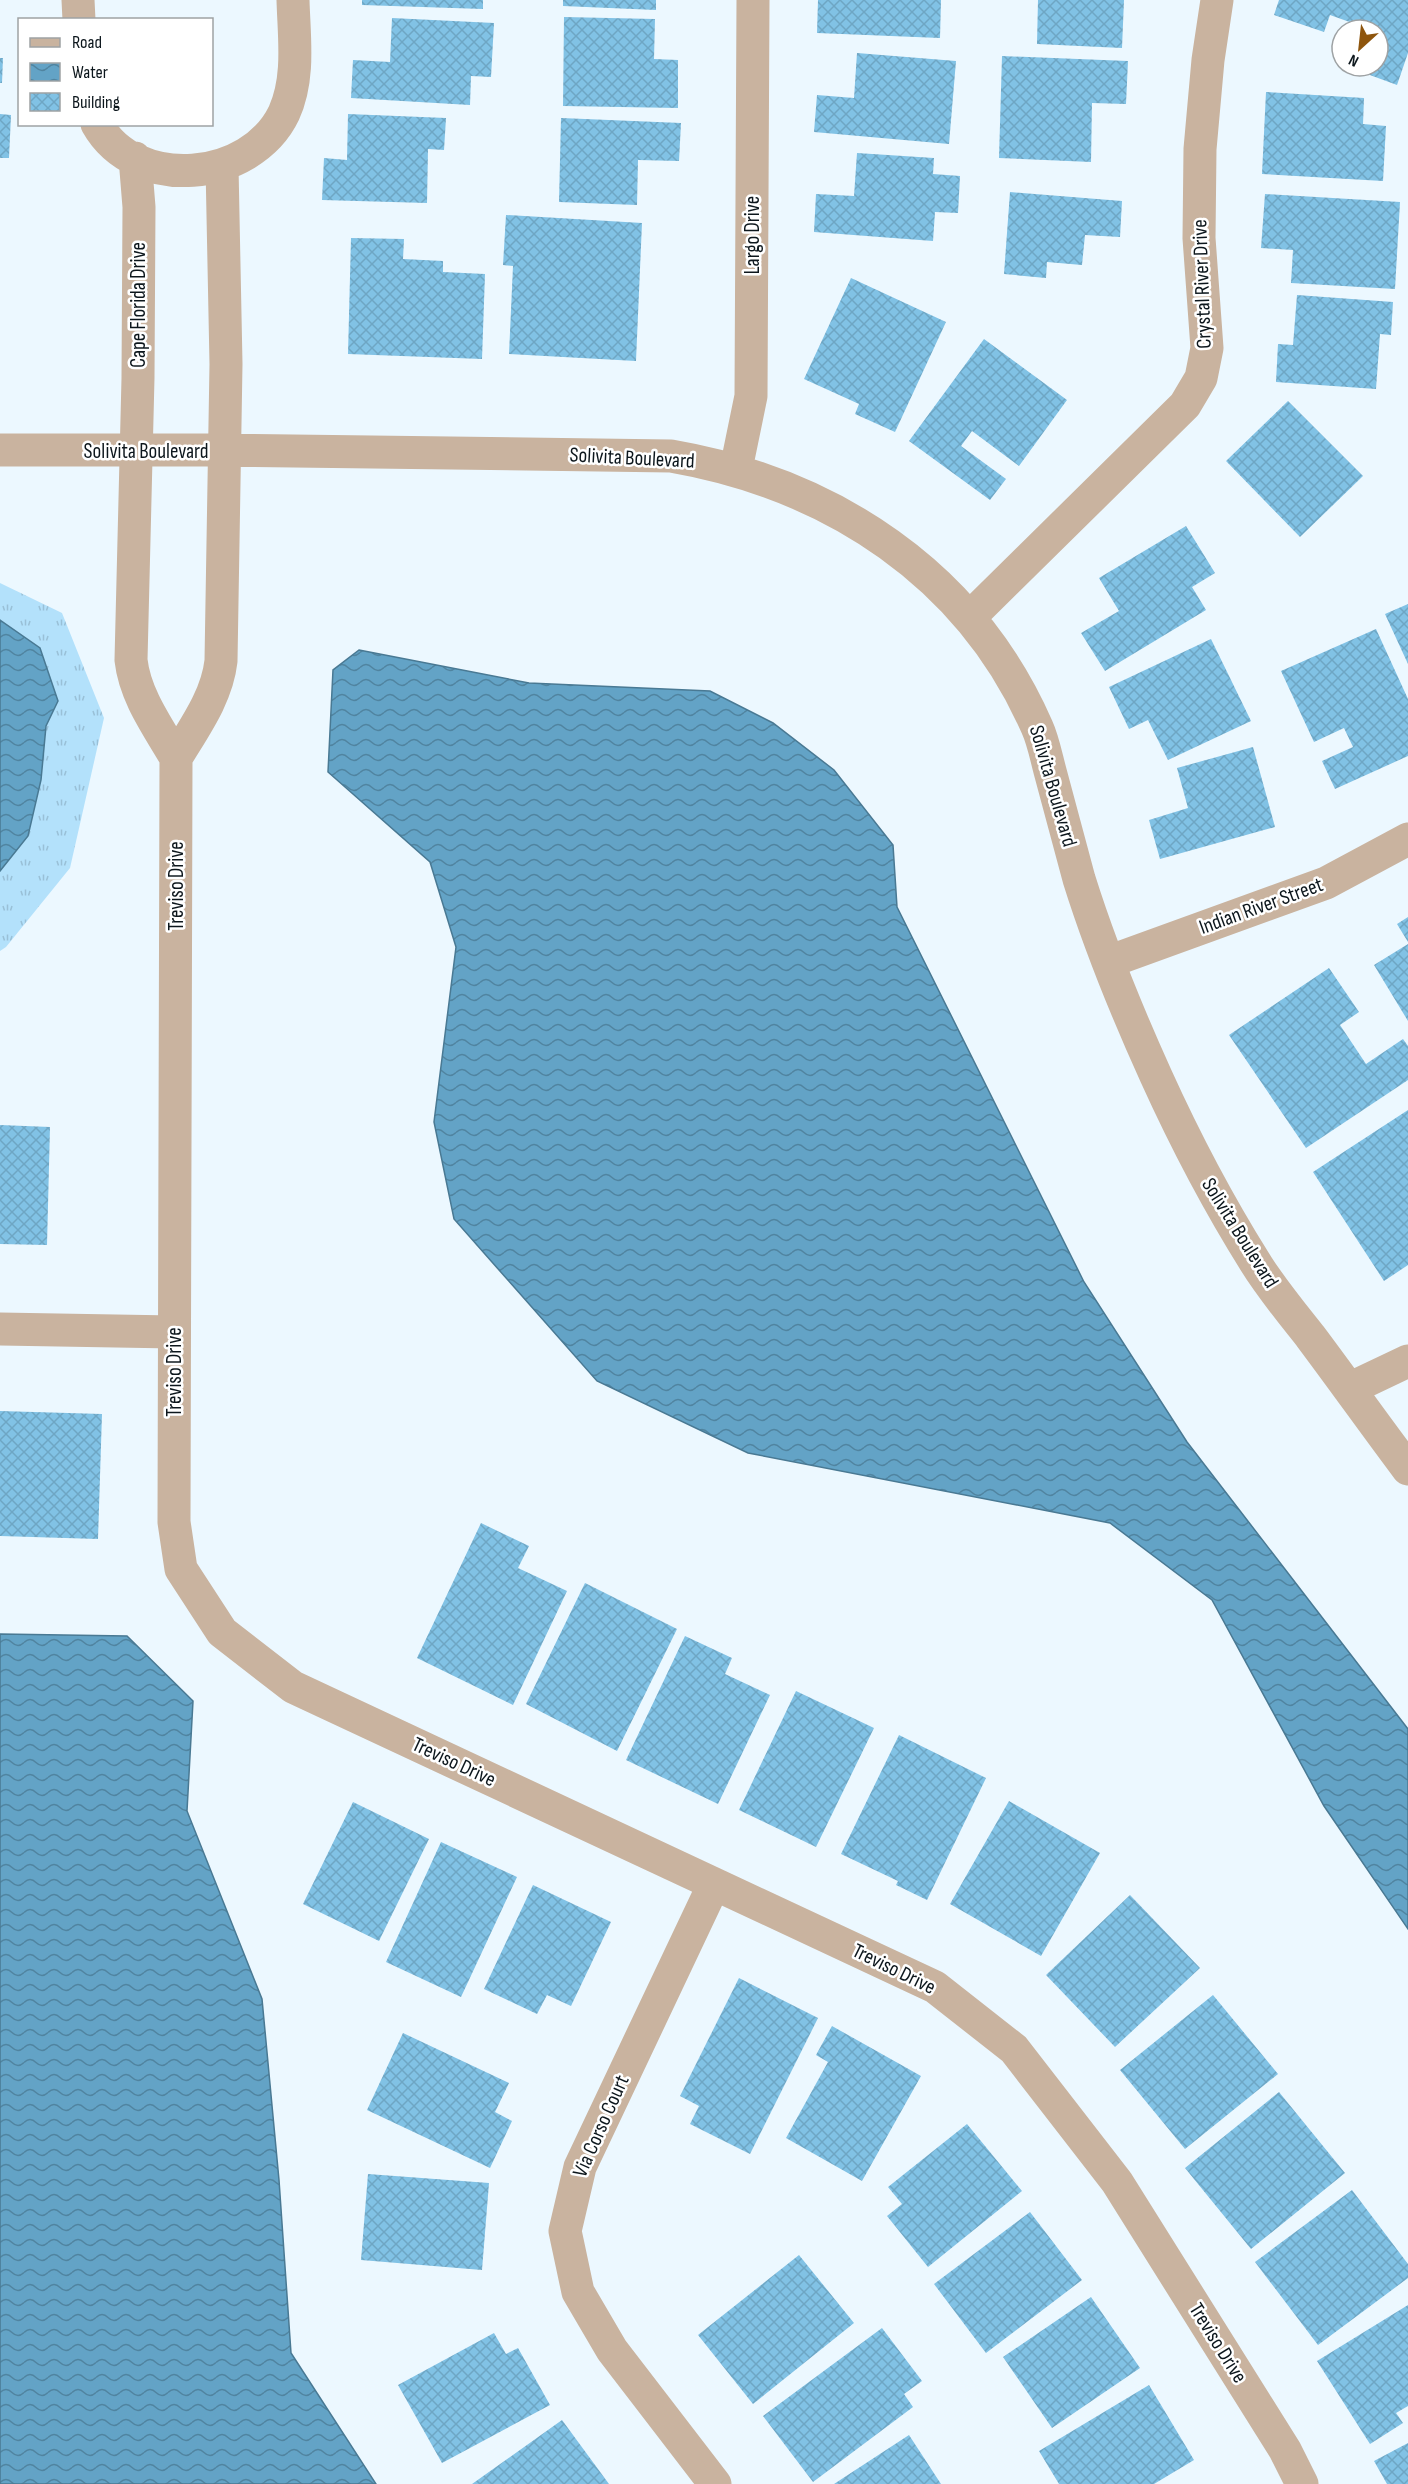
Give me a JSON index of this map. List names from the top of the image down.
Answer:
{
  "streets": {
    "street": [
      "Largo Drive",
      "Crystal River Drive",
      "Cape Florida Drive",
      "Solivita Boulevard",
      "Treviso Drive",
      "Indian River Street",
      "Via Corso Court"
    ]
  },
  "crossings": [
    ["Largo Drive", "Solivita Boulevard"],
    ["Crystal River Drive", "Solivita Boulevard"],
    ["Cape Florida Drive", "Solivita Boulevard"],
    ["Solivita Boulevard", "Indian River Street"],
    ["Treviso Drive", "Via Corso Court"]
  ],
  "legend": ["Road", "Water", "Building"],
  "north": "bottom left"
}
